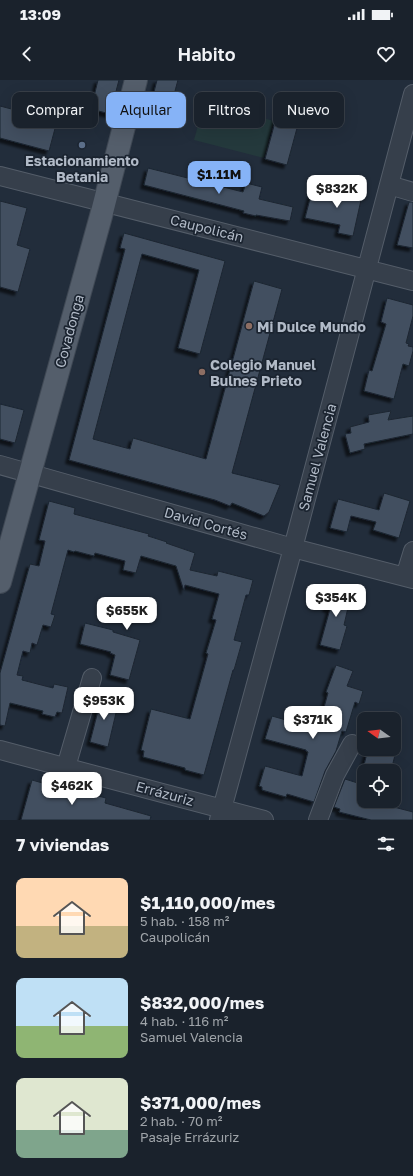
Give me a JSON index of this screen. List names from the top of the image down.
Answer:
{
  "streets": {
    "main road": ["Covadonga"],
    "street": [
      "Caupolicán",
      "Samuel Valencia",
      "David Cortés",
      "Errázuriz"
    ]
  },
  "crossings": [
    ["Caupolicán", "Covadonga"],
    ["Caupolicán", "Samuel Valencia"],
    ["Covadonga", "David Cortés"],
    ["Samuel Valencia", "David Cortés"],
    ["Samuel Valencia", "Errázuriz"]
  ],
  "places": ["Estacionamiento Betania", "Mi Dulce Mundo", "Colegio Manuel Bulnes Prieto"],
  "north": "left",
  "page": {
    "status": "13:09",
    "header": "Habito",
    "chip": [
      "Comprar",
      "Alquilar",
      "Filtros",
      "Nuevo"
    ],
    "price": [
      "$1.11M",
      "$832K",
      "$354K",
      "$655K",
      "$953K",
      "$371K",
      "$462K"
    ],
    "heading": "7 viviendas",
    "list": [
      {
        "name": "$1,110,000/mes",
        "note": "5 hab. · 158 m² · Caupolicán"
      },
      {
        "name": "$832,000/mes",
        "note": "4 hab. · 116 m² · Samuel Valencia"
      },
      {
        "name": "$371,000/mes",
        "note": "2 hab. · 70 m² · Pasaje Errázuriz"
      }
    ]
  }
}
